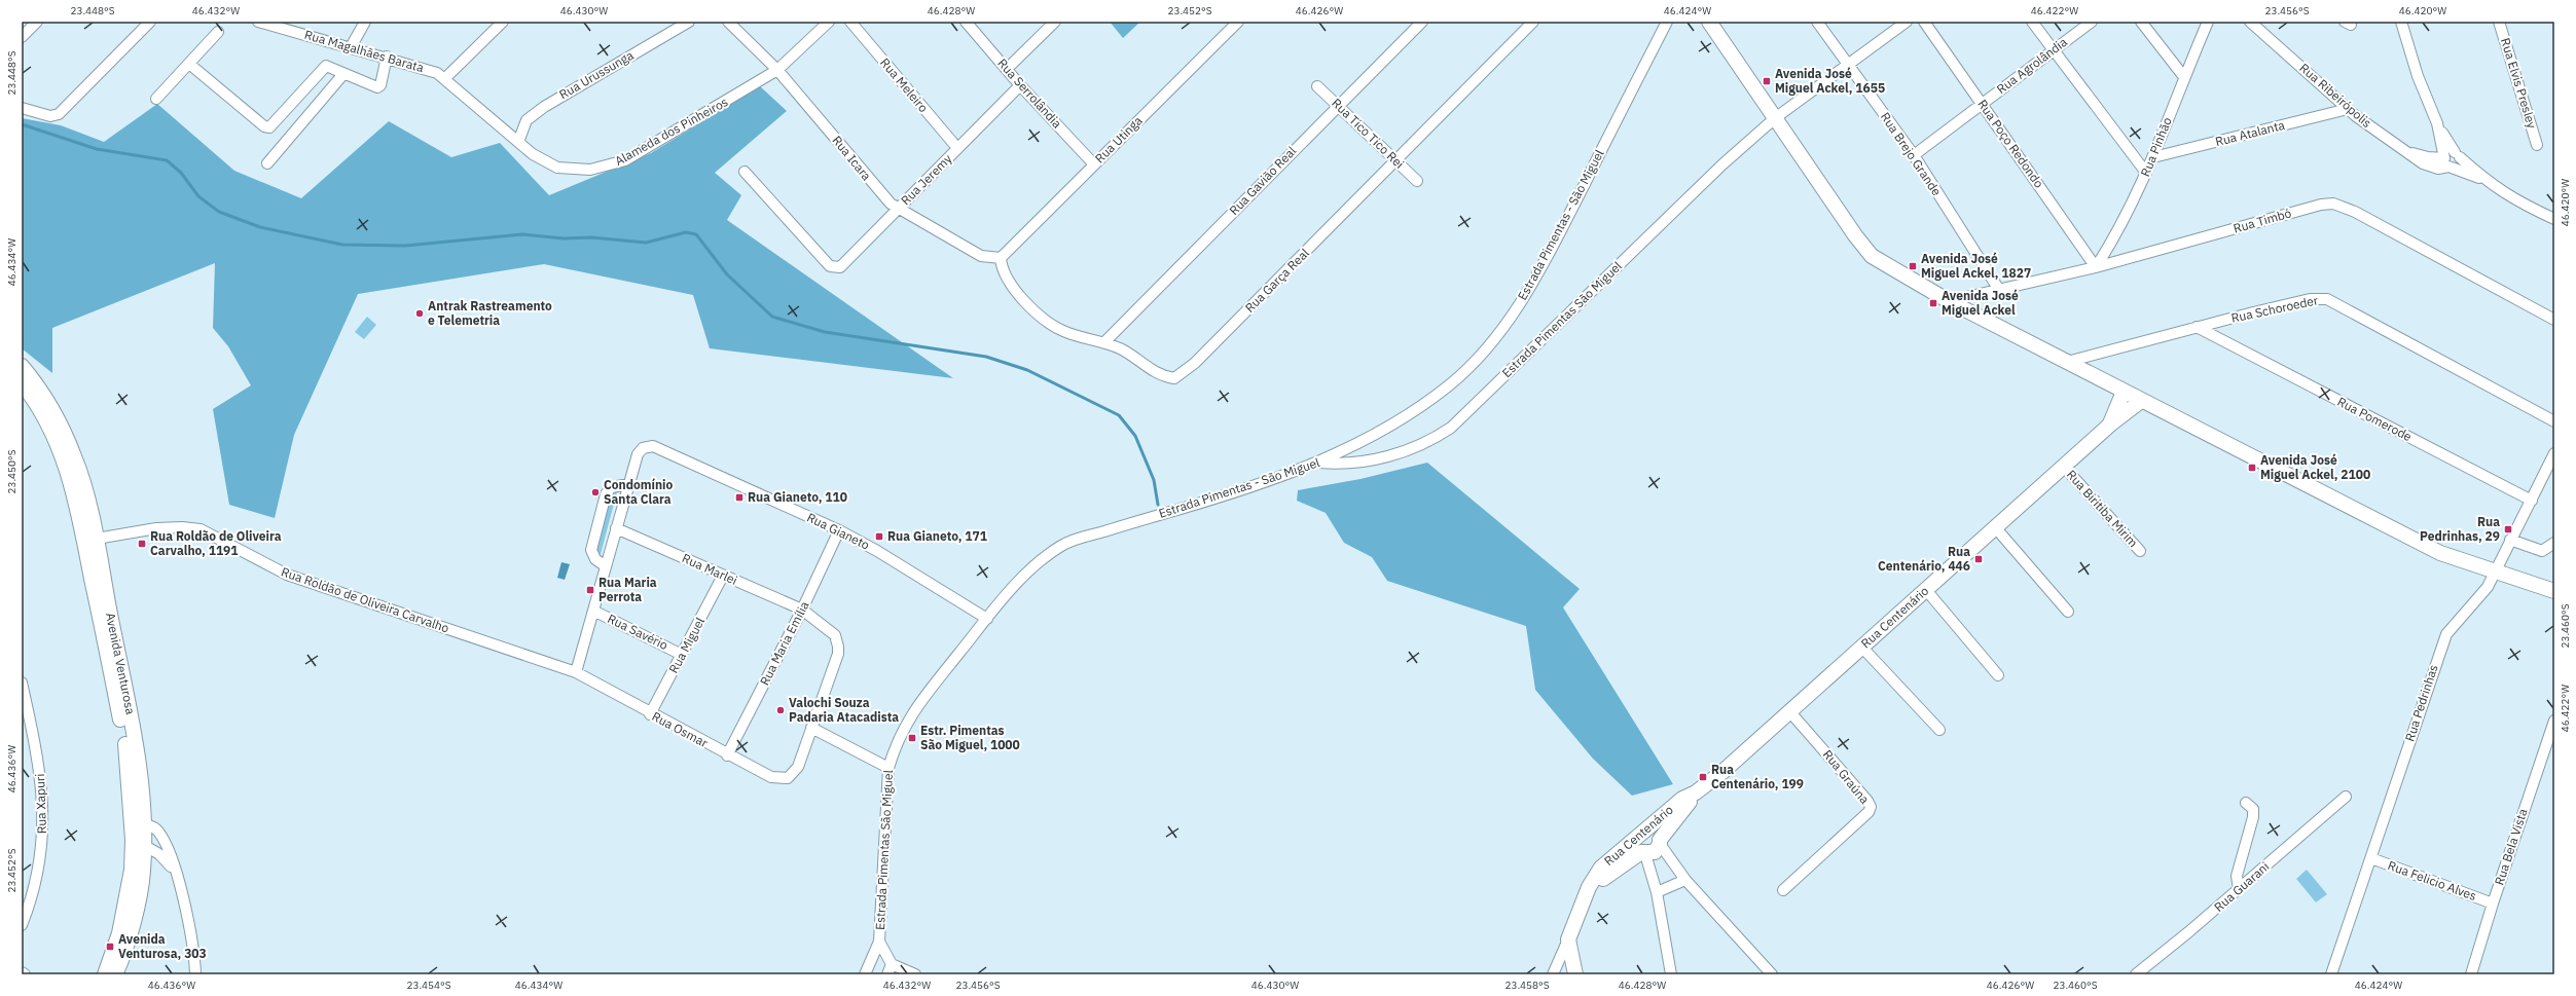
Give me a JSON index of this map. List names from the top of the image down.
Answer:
{
  "streets": {
    "street": [
      "Rua Magalhães Barata",
      "Rua Agrolândia",
      "Rua Urussunga",
      "Rua Elvis Presley",
      "Rua Meleiro",
      "Rua Serrolândia",
      "Rua Ribeirópolis",
      "Alameda dos Pinheiros",
      "Rua Tico Tico Rei",
      "Rua Atalanta",
      "Rua Utinga",
      "Rua Poço Redondo",
      "Rua Pinhão",
      "Rua Brejo Grande",
      "Rua Icara",
      "Rua Jeremy",
      "Rua Gavião Real",
      "Rua Timbó",
      "Estrada Pimentas - São Miguel",
      "Rua Garça Real",
      "Rua Schoroeder",
      "Estrada Pimentas São Miguel",
      "Rua Pomerode",
      "Rua Biritiba Mirim",
      "Rua Gianeto",
      "Rua Marlei",
      "Rua Roldão de Oliveira Carvalho",
      "Rua Centenário",
      "Rua Savério",
      "Rua Maria Emília",
      "Rua Miguel",
      "Avenida Venturosa",
      "Rua Pedrinhas",
      "Rua Osmar",
      "Rua Graúna",
      "Rua Xapuri",
      "Rua Bela Vista",
      "Rua Felicio Alves",
      "Rua Guarani"
    ]
  },
  "crossings": [
    ["Rua Magalhães Barata", "Alameda dos Pinheiros"],
    ["Rua Agrolândia", "Rua Poço Redondo"],
    ["Rua Agrolândia", "Rua Brejo Grande"],
    ["Rua Urussunga", "Alameda dos Pinheiros"],
    ["Rua Meleiro", "Rua Jeremy"],
    ["Rua Serrolândia", "Rua Utinga"],
    ["Rua Serrolândia", "Rua Jeremy"],
    ["Rua Ribeirópolis", "Rua Atalanta"],
    ["Alameda dos Pinheiros", "Rua Icara"],
    ["Rua Tico Tico Rei", "Rua Gavião Real"],
    ["Rua Tico Tico Rei", "Rua Garça Real"],
    ["Rua Atalanta", "Rua Pinhão"],
    ["Rua Utinga", "Rua Icara"],
    ["Rua Utinga", "Rua Garça Real"],
    ["Rua Poço Redondo", "Rua Pinhão"],
    ["Rua Poço Redondo", "Rua Timbó"],
    ["Rua Pinhão", "Rua Timbó"],
    ["Rua Brejo Grande", "Rua Timbó"],
    ["Rua Brejo Grande", "Estrada Pimentas São Miguel"],
    ["Rua Icara", "Rua Jeremy"],
    ["Rua Icara", "Rua Garça Real"],
    ["Rua Gavião Real", "Rua Garça Real"],
    ["Estrada Pimentas - São Miguel", "Estrada Pimentas São Miguel"],
    ["Estrada Pimentas - São Miguel", "Rua Gianeto"],
    ["Rua Schoroeder", "Rua Pomerode"],
    ["Estrada Pimentas São Miguel", "Rua Gianeto"],
    ["Rua Pomerode", "Rua Pedrinhas"],
    ["Rua Biritiba Mirim", "Rua Centenário"],
    ["Rua Gianeto", "Rua Maria Emília"],
    ["Rua Marlei", "Rua Maria Emília"],
    ["Rua Marlei", "Rua Miguel"],
    ["Rua Marlei", "Rua Osmar"],
    ["Rua Roldão de Oliveira Carvalho", "Avenida Venturosa"],
    ["Rua Roldão de Oliveira Carvalho", "Rua Osmar"],
    ["Rua Centenário", "Rua Graúna"],
    ["Rua Savério", "Rua Miguel"],
    ["Rua Maria Emília", "Rua Osmar"],
    ["Rua Miguel", "Rua Osmar"],
    ["Rua Pedrinhas", "Rua Felicio Alves"],
    ["Rua Bela Vista", "Rua Felicio Alves"]
  ],
  "places": {
    "transit": [
      "Avenida José Miguel Ackel, 1655",
      "Avenida José Miguel Ackel, 1827",
      "Avenida José Miguel Ackel",
      "Avenida José Miguel Ackel, 2100",
      "Rua Gianeto, 110",
      "Rua Pedrinhas, 29",
      "Rua Gianeto, 171",
      "Rua Roldão de Oliveira Carvalho, 1191",
      "Rua Centenário, 446",
      "Rua Maria Perrota",
      "Estr. Pimentas São Miguel, 1000",
      "Rua Centenário, 199",
      "Avenida Venturosa, 303"
    ],
    "other": ["Antrak Rastreamento e Telemetria", "Condomínio Santa Clara", "Valochi Souza Padaria Atacadista"]
  },
  "coordinates": [
    "23.448°S",
    "46.432°W",
    "46.430°W",
    "46.428°W",
    "23.452°S",
    "46.426°W",
    "46.424°W",
    "46.422°W",
    "23.456°S",
    "46.420°W",
    "46.434°W",
    "23.450°S",
    "23.460°S",
    "46.436°W",
    "23.454°S",
    "23.458°S"
  ]
}
